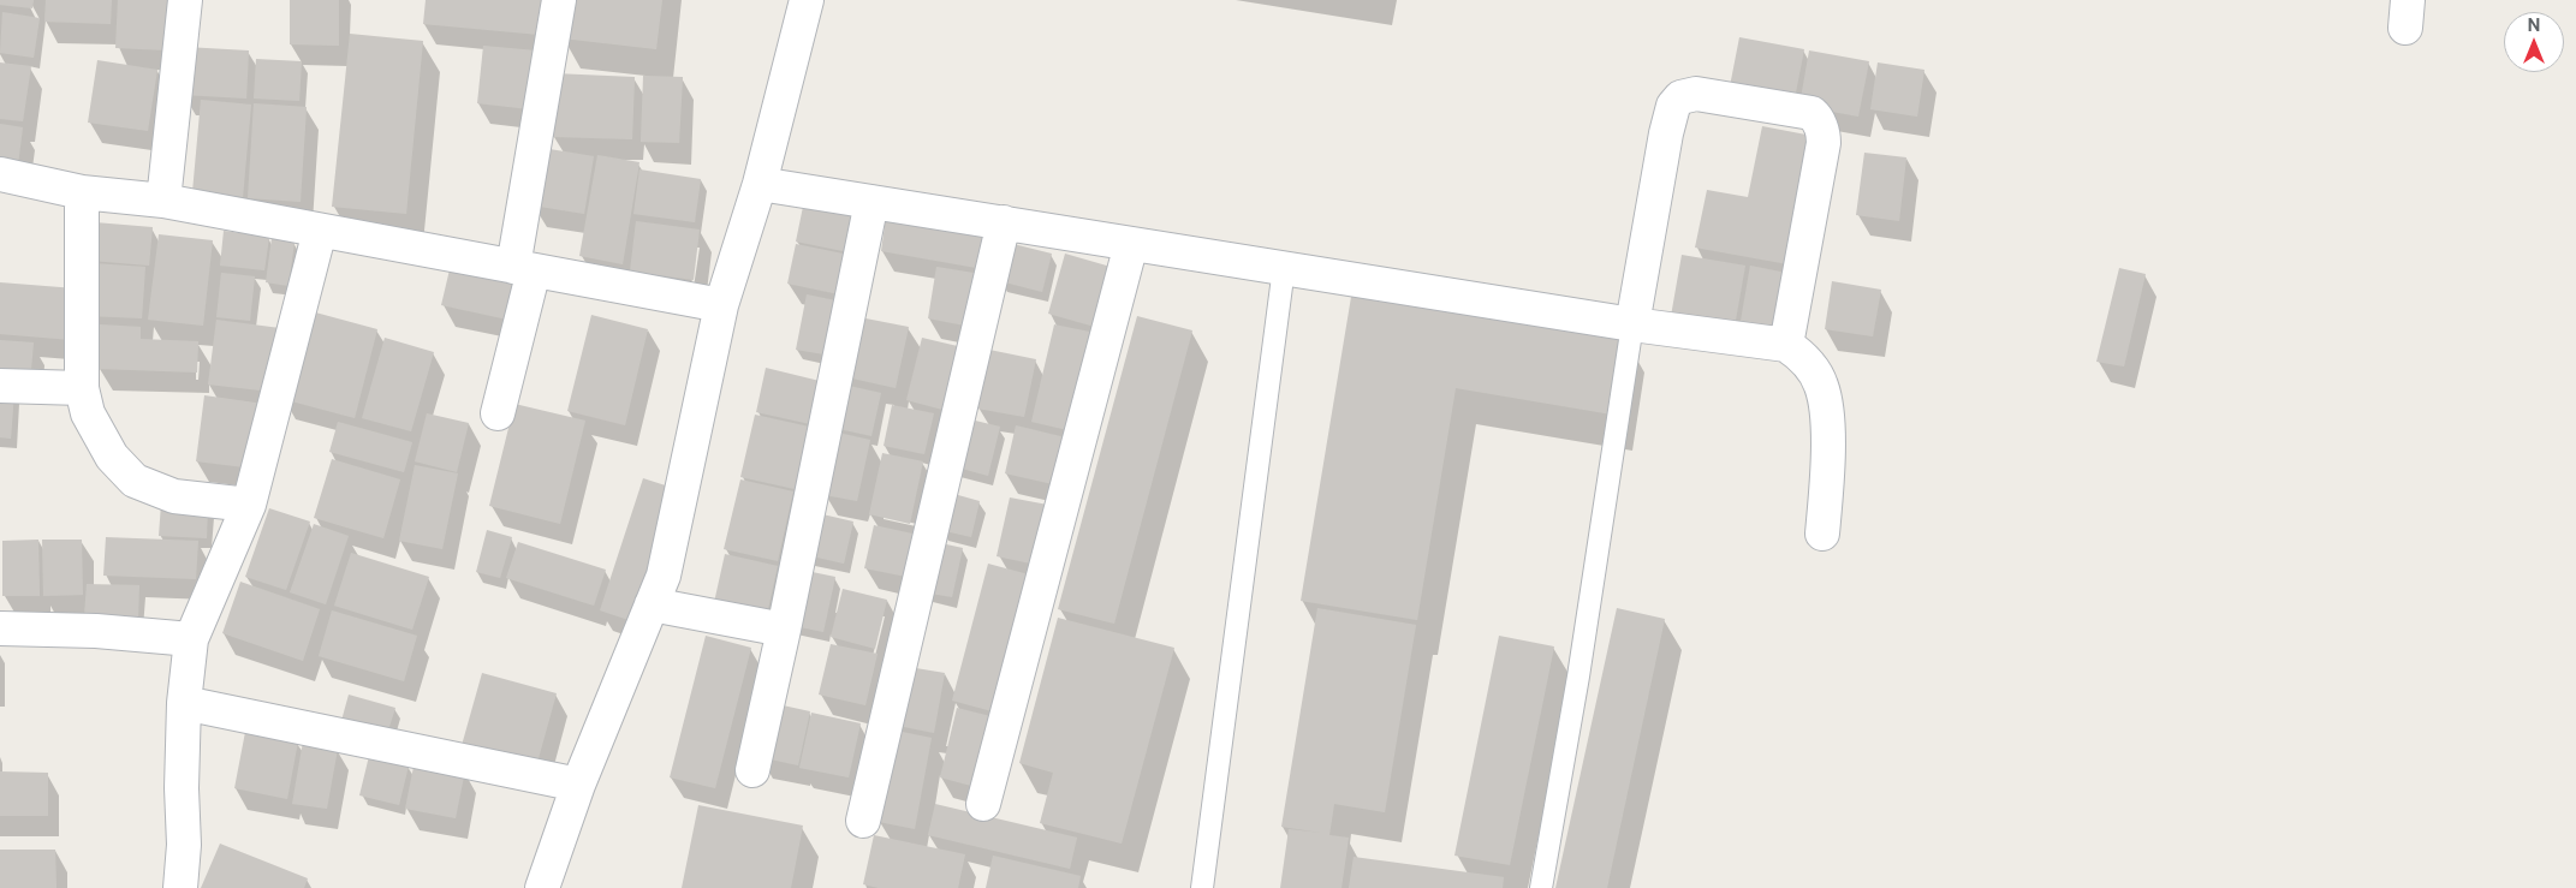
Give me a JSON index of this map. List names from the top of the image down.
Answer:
{
  "north": "top"
}
